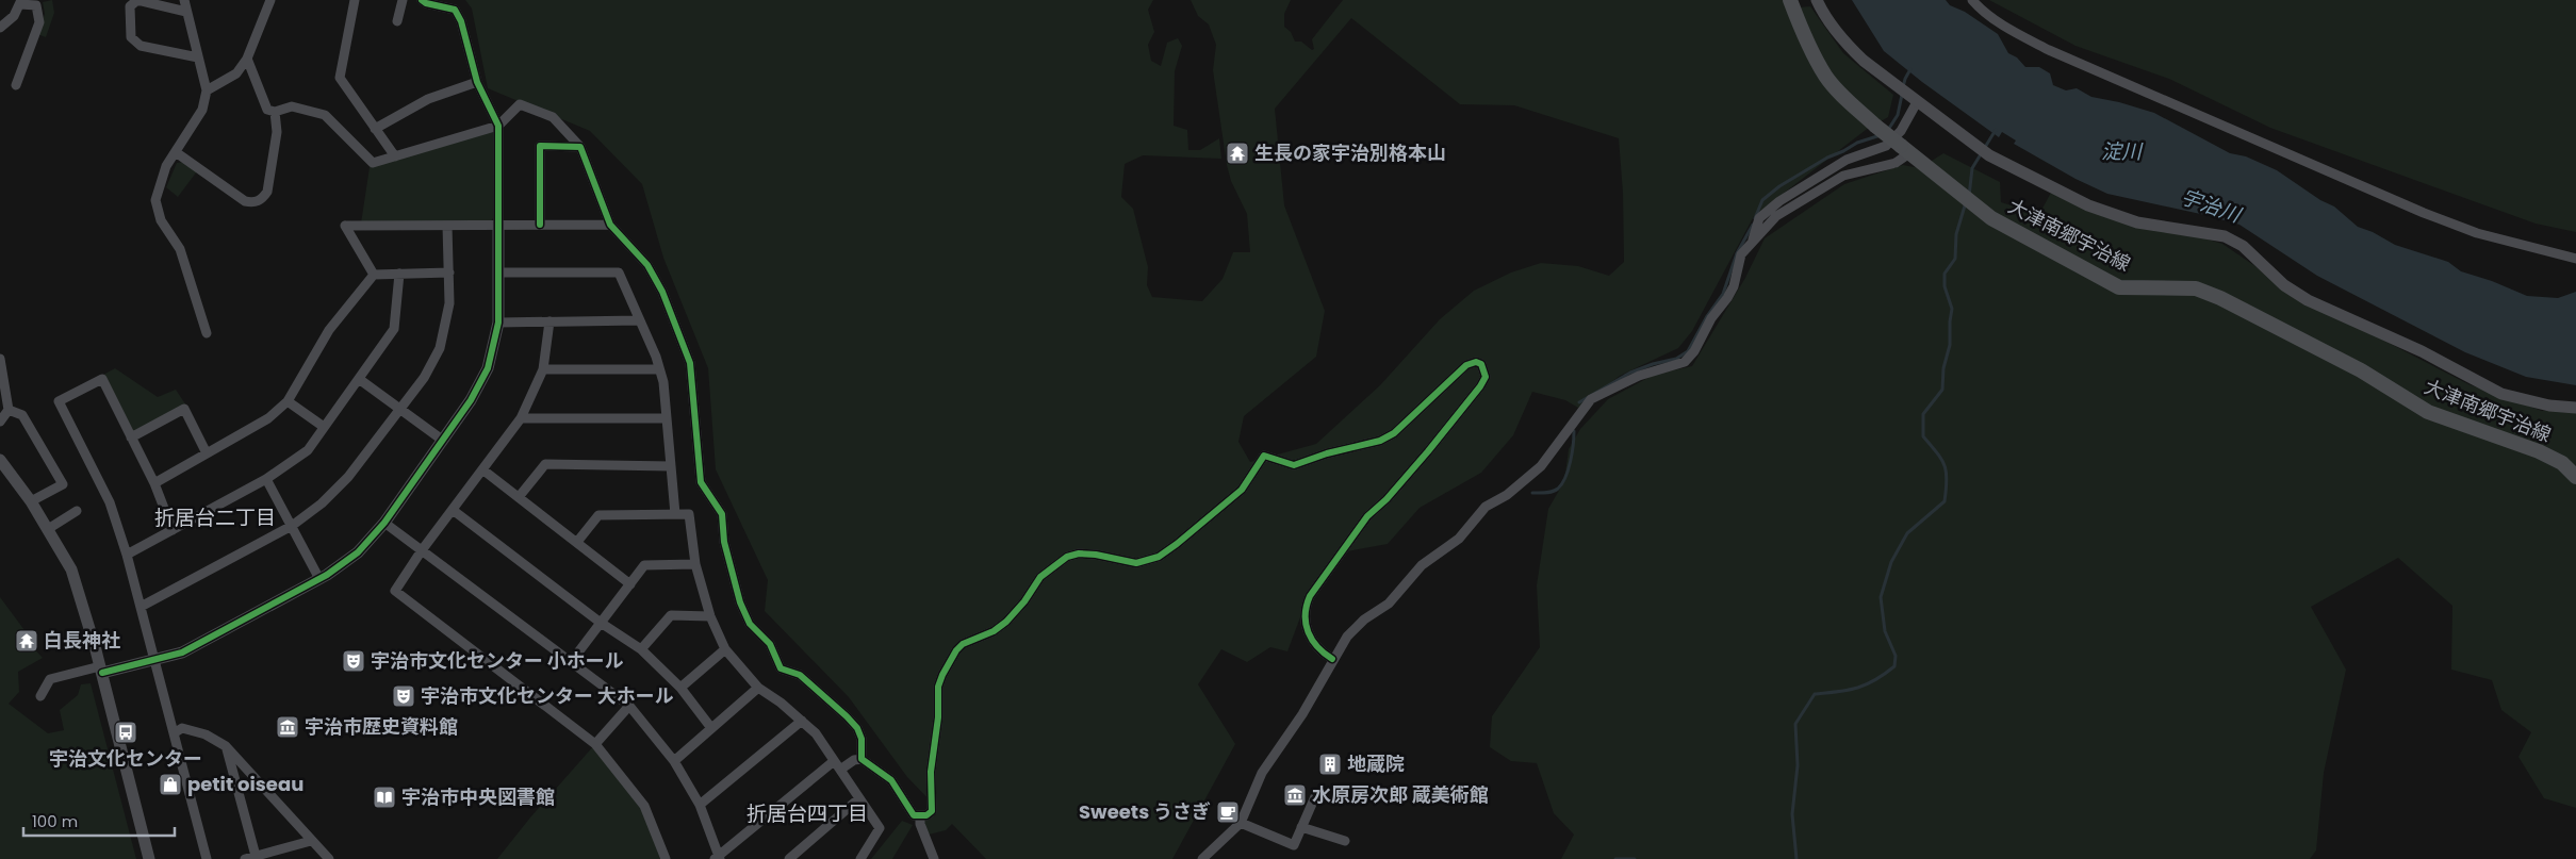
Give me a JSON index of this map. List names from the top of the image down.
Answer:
{
  "streets": {
    "main road": ["大津南郷宇治線"]
  },
  "districts": ["折居台二丁目", "折居台四丁目"],
  "water": ["淀川", "宇治川"],
  "places": {
    "temple": ["生長の家宇治別格本山", "白長神社"],
    "theatre": ["宇治市文化センター 小ホール", "宇治市文化センター 大ホール"],
    "museum": ["宇治市歴史資料館", "水原房次郎 蔵美術館"],
    "bus stop": ["宇治文化センター"],
    "building": ["地蔵院"],
    "shop": ["petit oiseau"],
    "library": ["宇治市中央図書館"],
    "cafe": ["Sweets うさぎ"]
  },
  "scale_bar": "100 m"
}
